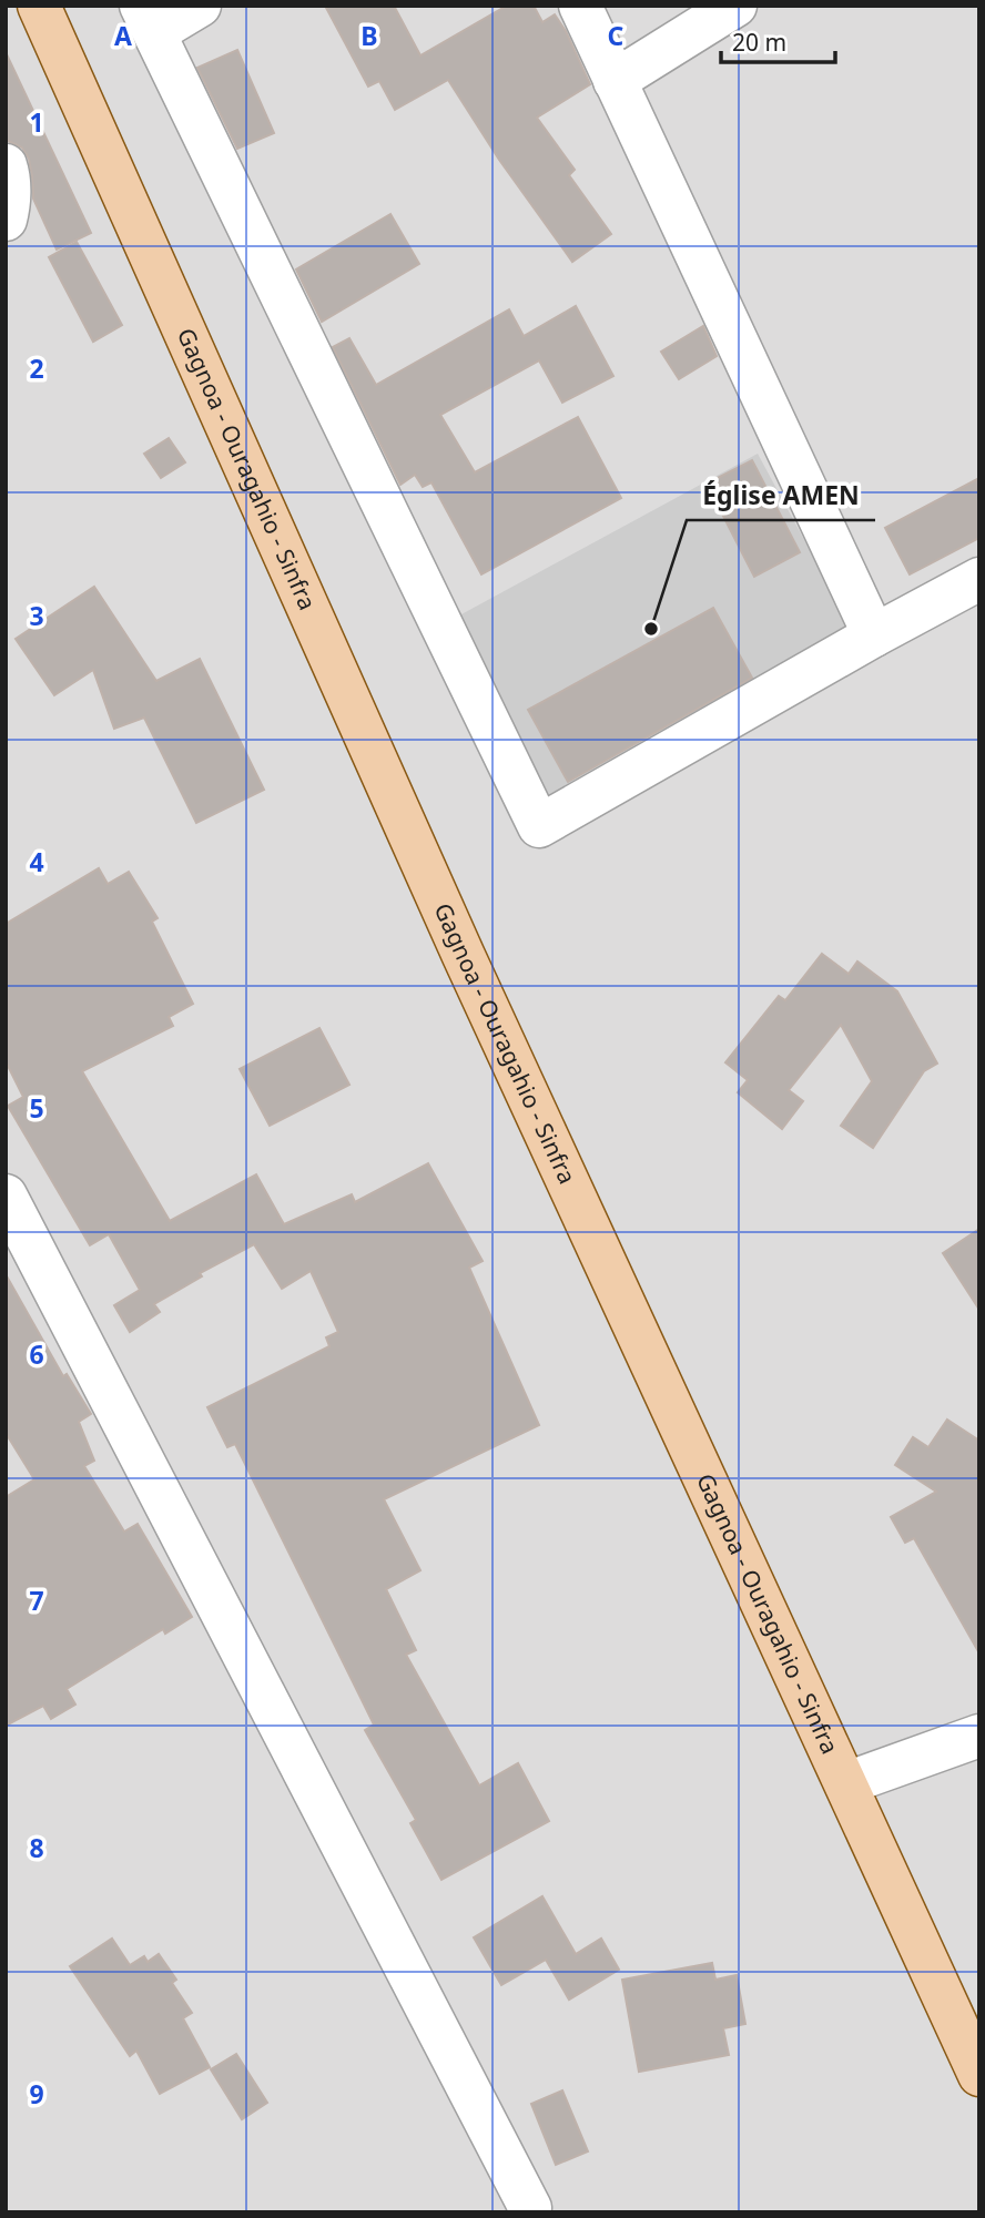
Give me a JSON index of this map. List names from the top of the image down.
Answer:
{
  "streets": {
    "main road": ["Gagnoa - Ouragahio - Sinfra"]
  },
  "places": ["Église AMEN"],
  "scale_bar": "20 m",
  "grid": {
    "columns": ["A", "B", "C"],
    "rows": [
      "1",
      "2",
      "3",
      "4",
      "5",
      "6",
      "7",
      "8",
      "9"
    ]
  }
}
